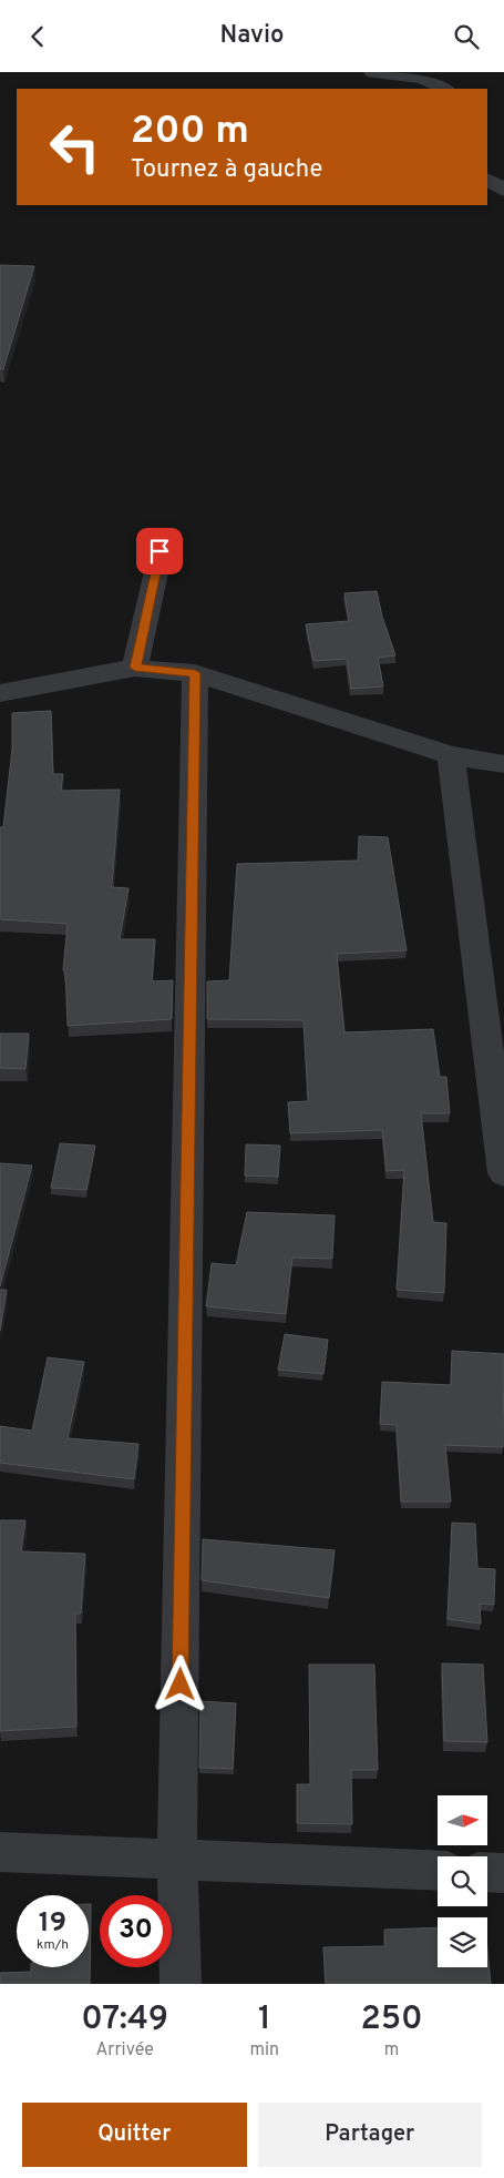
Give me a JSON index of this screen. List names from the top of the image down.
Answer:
{
  "north": "right",
  "page": {
    "header": "Navio",
    "turn": ["200 m", "Tournez à gauche"],
    "speed": "19 km/h",
    "limit": "30",
    "eta": [
      "07:49",
      "Arrivée",
      "1",
      "min",
      "250",
      "m"
    ],
    "buttons": ["Quitter", "Partager"]
  }
}
